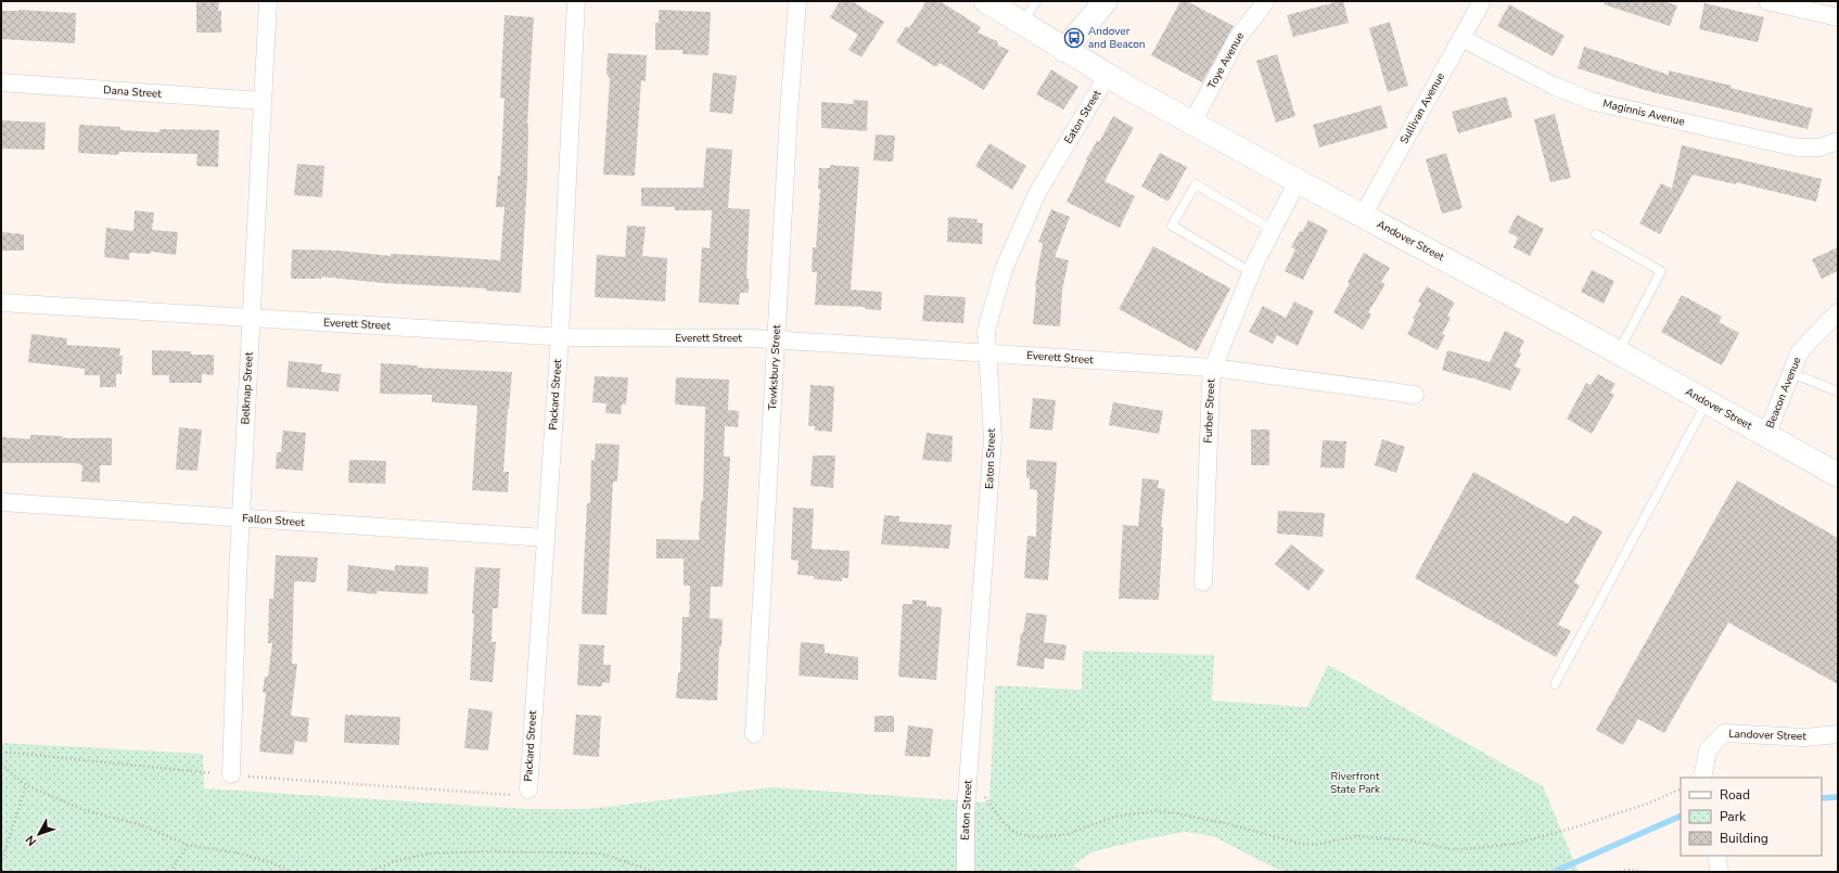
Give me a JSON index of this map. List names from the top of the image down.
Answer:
{
  "streets": {
    "main road": ["Andover Street"],
    "street": [
      "Toye Avenue",
      "Dana Street",
      "Sullivan Avenue",
      "Maginnis Avenue",
      "Eaton Street",
      "Everett Street",
      "Tewksbury Street",
      "Belknap Street",
      "Beacon Avenue",
      "Packard Street",
      "Furber Street",
      "Fallon Street",
      "Landover Street"
    ]
  },
  "crossings": [
    ["Toye Avenue", "Andover Street"],
    ["Dana Street", "Belknap Street"],
    ["Sullivan Avenue", "Maginnis Avenue"],
    ["Sullivan Avenue", "Andover Street"],
    ["Eaton Street", "Andover Street"],
    ["Eaton Street", "Everett Street"],
    ["Andover Street", "Beacon Avenue"],
    ["Andover Street", "Furber Street"],
    ["Everett Street", "Tewksbury Street"],
    ["Everett Street", "Belknap Street"],
    ["Everett Street", "Packard Street"],
    ["Everett Street", "Furber Street"],
    ["Belknap Street", "Fallon Street"],
    ["Packard Street", "Fallon Street"]
  ],
  "parks": ["Riverfront State Park"],
  "places": {
    "bus stop": ["Andover and Beacon"]
  },
  "legend": ["Road", "Park", "Building"],
  "north": "bottom left"
}
